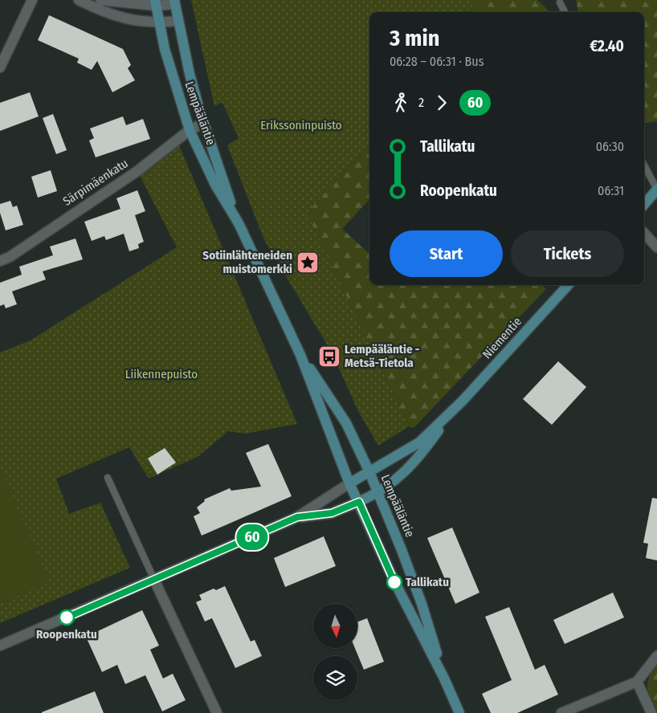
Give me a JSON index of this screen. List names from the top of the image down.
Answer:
{
  "streets": {
    "main road": ["Lempääläntie", "Niementie"],
    "street": ["Särpimäenkatu"]
  },
  "crossings": [
    ["Lempääläntie", "Särpimäenkatu"],
    ["Lempääläntie", "Niementie"]
  ],
  "parks": ["Erikssoninpuisto", "Liikennepuisto"],
  "places": {
    "place": ["Sotiinlähteneiden muistomerkki"],
    "bus stop": ["Lempääläntie - Metsä-Tietola"],
    "other": ["Tallikatu", "Roopenkatu"]
  },
  "lines": ["bus line 60"],
  "north": "bottom",
  "page": {
    "on_map": "60",
    "heading": ["3 min", "06:28 – 06:31 · Bus", "€2.40"],
    "legs": ["2", "60"],
    "list": [
      {
        "name": "Tallikatu",
        "value": "06:30"
      },
      {
        "name": "Roopenkatu",
        "value": "06:31"
      }
    ],
    "buttons": ["Start", "Tickets"]
  }
}
